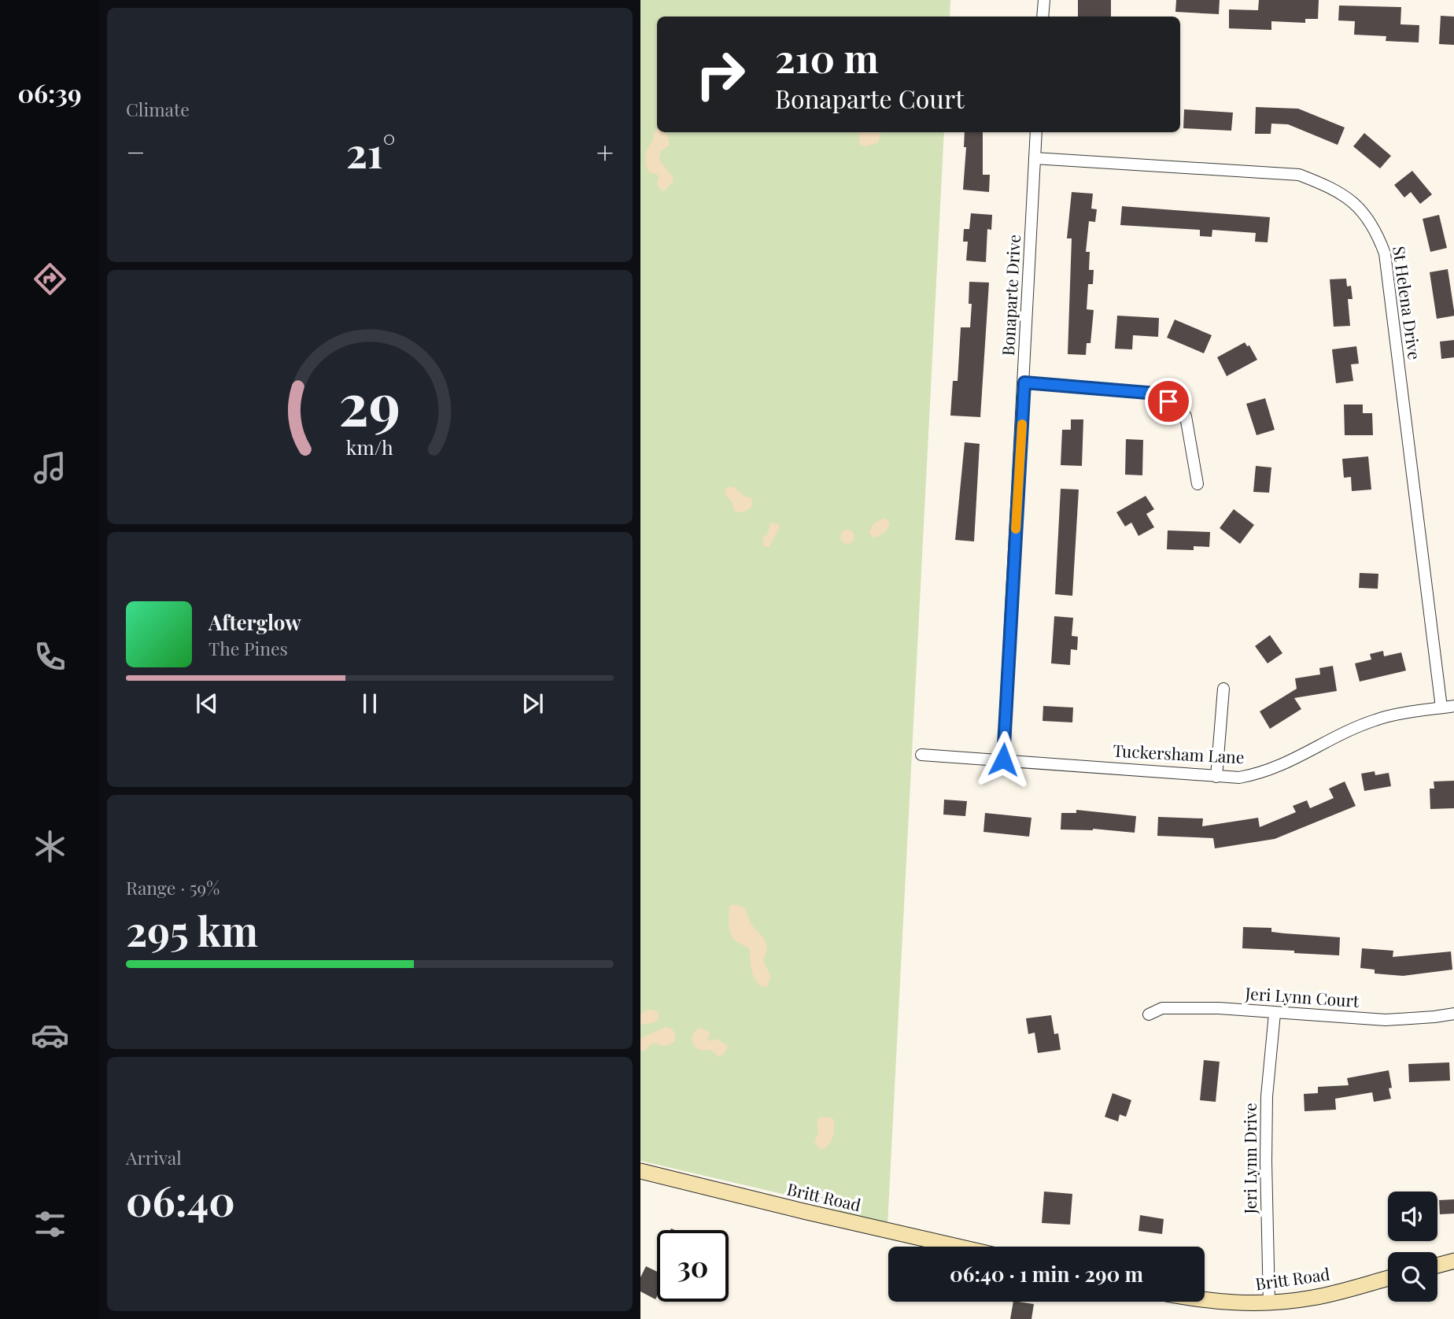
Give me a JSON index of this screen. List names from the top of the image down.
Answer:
{
  "streets": {
    "street": [
      "Bonaparte Drive",
      "St Helena Drive",
      "Tuckersham Lane",
      "Jeri Lynn Court",
      "Jeri Lynn Drive",
      "Britt Road"
    ]
  },
  "crossings": [
    ["Bonaparte Drive", "St Helena Drive"],
    ["Bonaparte Drive", "Tuckersham Lane"],
    ["St Helena Drive", "Tuckersham Lane"],
    ["Jeri Lynn Court", "Jeri Lynn Drive"],
    ["Jeri Lynn Drive", "Britt Road"]
  ],
  "page": {
    "tabs": "06:39",
    "tile": [
      "Climate",
      ["Range · 59%", "295 km"],
      ["Arrival", "06:40"]
    ],
    "turn": ["210 m", "Bonaparte Court"],
    "heat": ["−", "21°", "+"],
    "song": ["Afterglow", "The Pines"],
    "limit": "30",
    "trip": "06:40 · 1 min · 290 m",
    "gauge": ["29", "km/h"]
  }
}
